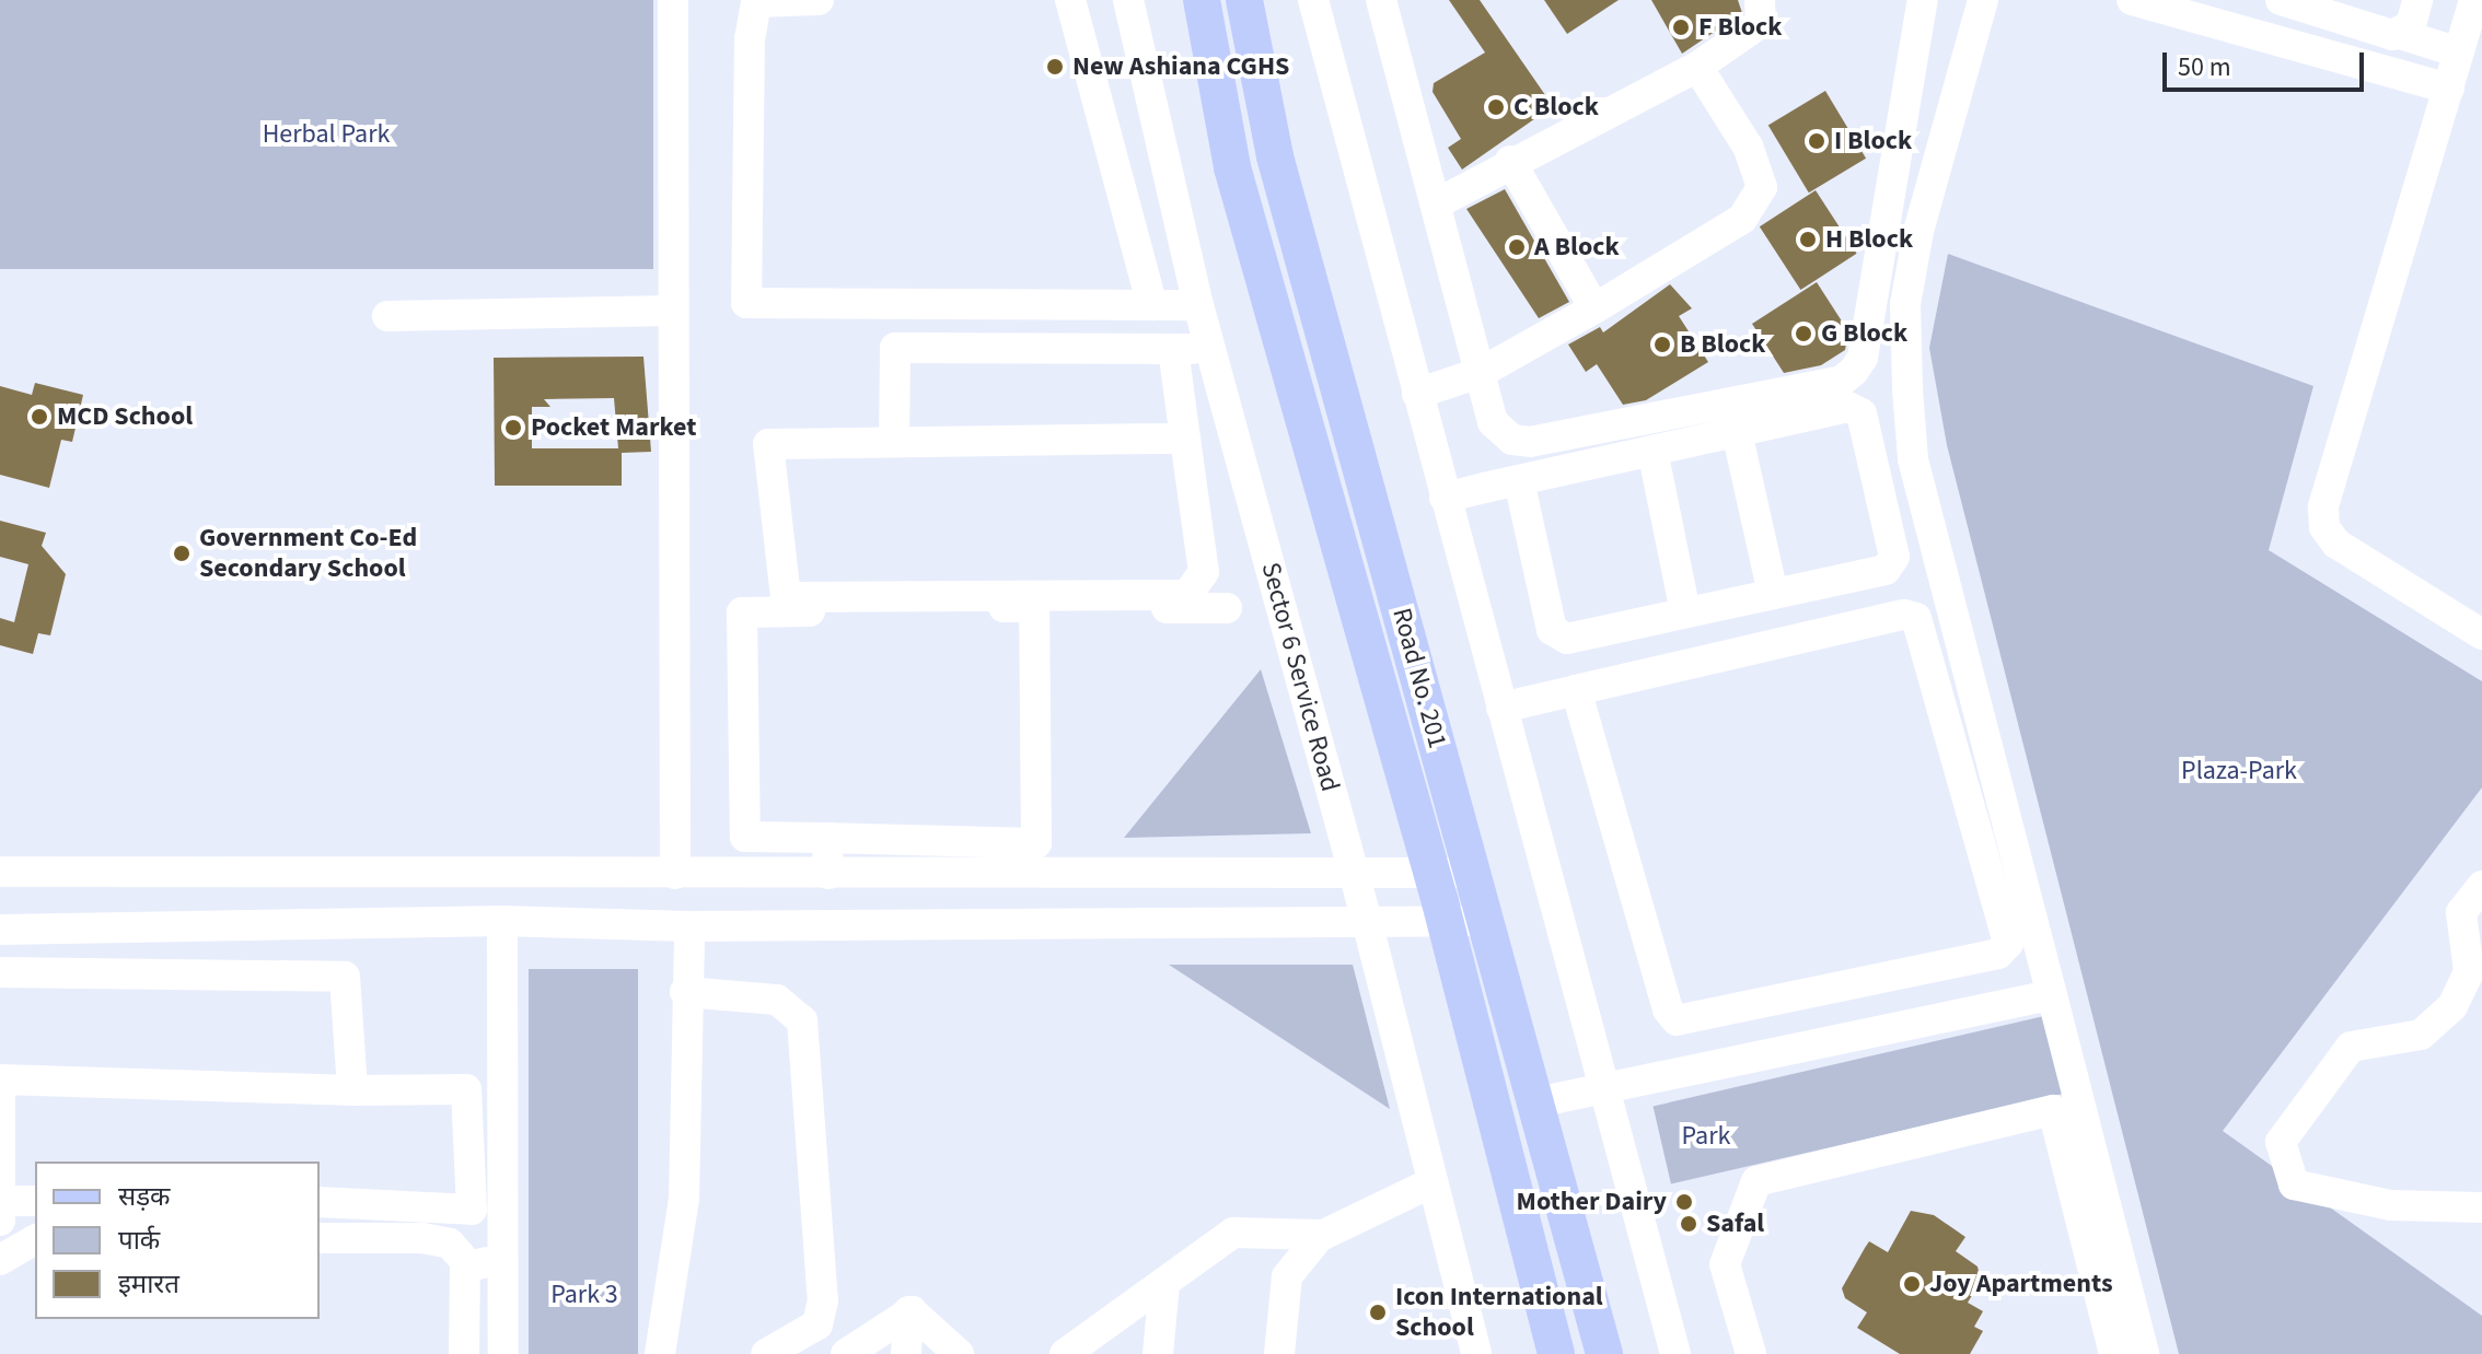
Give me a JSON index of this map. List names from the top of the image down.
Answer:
{
  "streets": {
    "main road": ["Road No. 201"],
    "street": ["Sector 6 Service Road"]
  },
  "parks": [
    "Herbal Park",
    "Plaza-Park",
    "Park",
    "Park 3"
  ],
  "places": [
    "F Block",
    "New Ashiana CGHS",
    "C Block",
    "I Block",
    "H Block",
    "A Block",
    "G Block",
    "B Block",
    "MCD School",
    "Pocket Market",
    "Government Co-Ed Secondary School",
    "Mother Dairy",
    "Safal",
    "Joy Apartments",
    "Icon International School"
  ],
  "legend": ["सड़क", "पार्क", "इमारत"],
  "scale_bar": "50 m"
}
